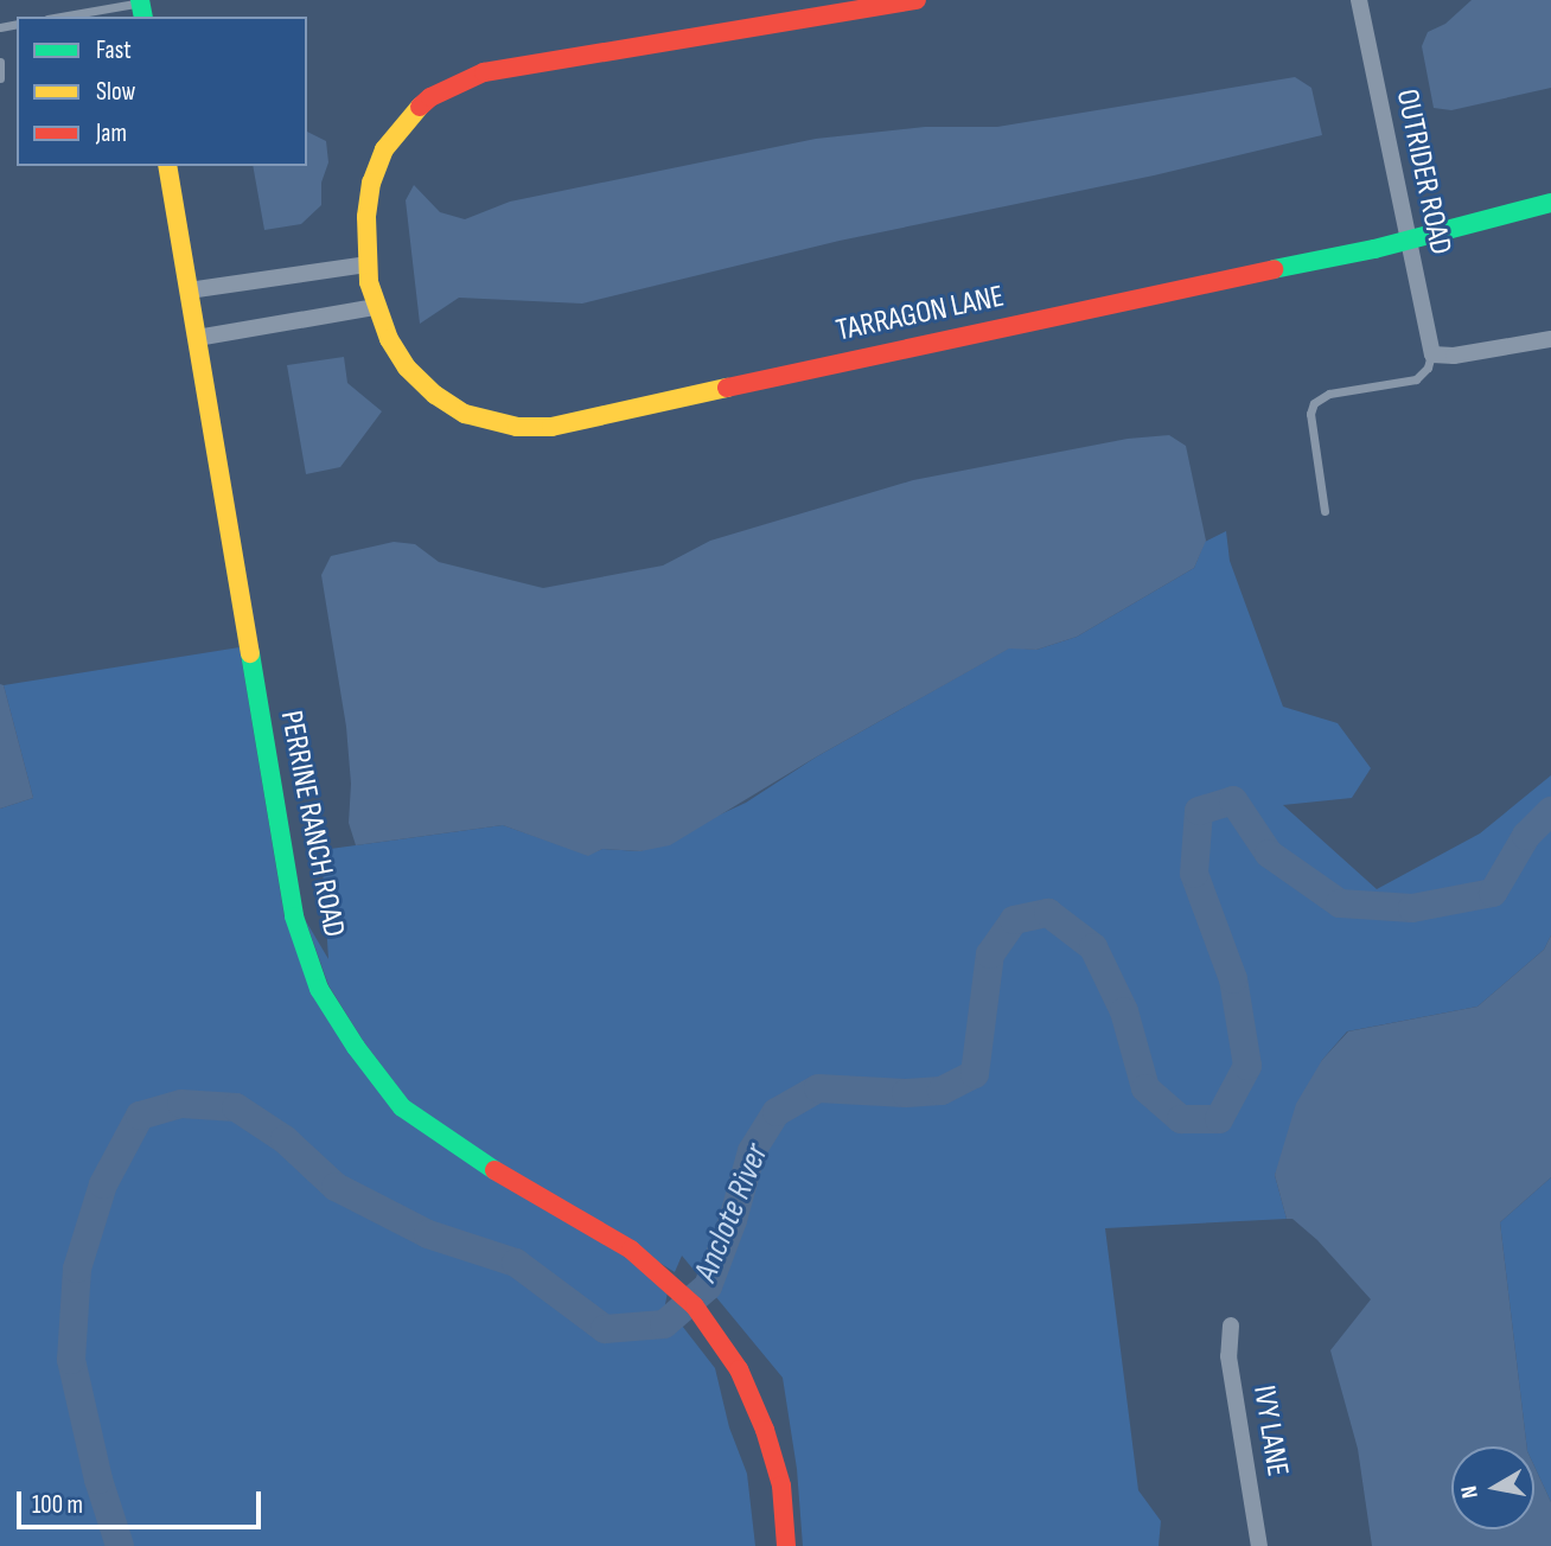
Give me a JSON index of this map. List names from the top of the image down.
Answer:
{
  "streets": {
    "street": [
      "OUTRIDER ROAD",
      "TARRAGON LANE",
      "PERRINE RANCH ROAD",
      "IVY LANE"
    ]
  },
  "crossings": [
    ["OUTRIDER ROAD", "TARRAGON LANE"]
  ],
  "water": ["Anclote River"],
  "legend": ["Fast", "Slow", "Jam"],
  "scale_bar": "100 m",
  "north": "left"
}
